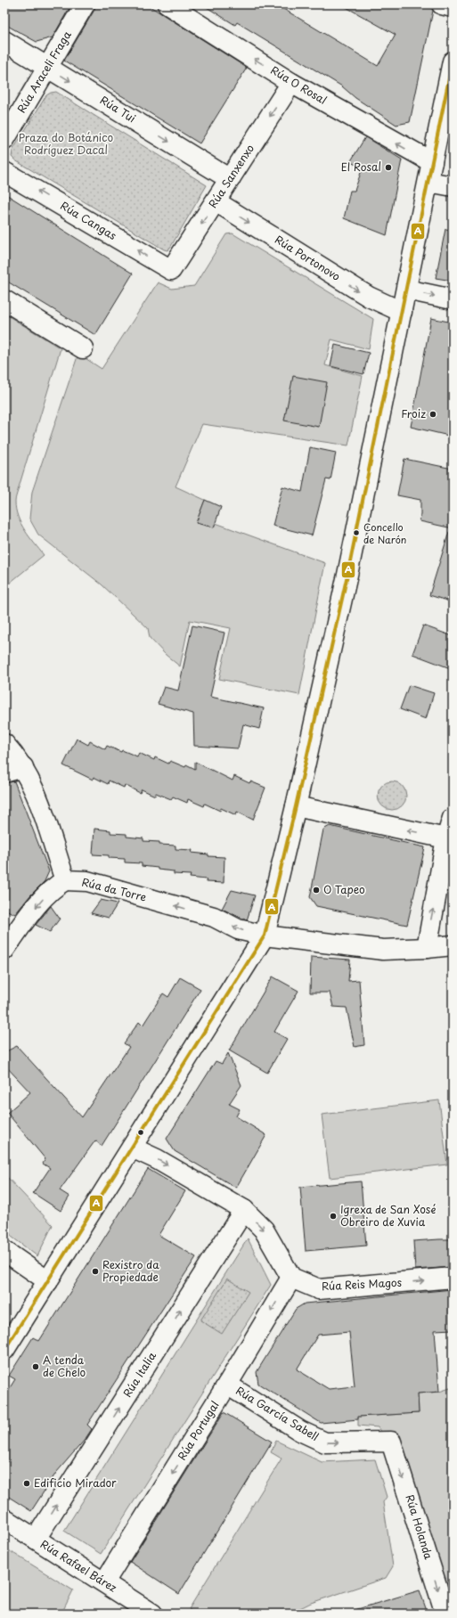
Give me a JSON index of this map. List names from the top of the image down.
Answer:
{
  "streets": {
    "street": [
      "Rúa Araceli Fraga",
      "Rúa O Rosal",
      "Rúa Tui",
      "Rúa Sanxenxo",
      "Rúa Cangas",
      "Rúa Portonovo",
      "Rúa da Torre",
      "Rúa Reis Magos",
      "Rúa Italia",
      "Rúa García Sabell",
      "Rúa Portugal",
      "Rúa Holanda",
      "Rúa Rafael Bárez"
    ]
  },
  "crossings": [
    ["Rúa Araceli Fraga", "Rúa Tui"],
    ["Rúa O Rosal", "Rúa Sanxenxo"],
    ["Rúa Tui", "Rúa Sanxenxo"],
    ["Rúa Sanxenxo", "Rúa Cangas"],
    ["Rúa Sanxenxo", "Rúa Portonovo"],
    ["Rúa Reis Magos", "Rúa Portugal"],
    ["Rúa Italia", "Rúa Rafael Bárez"],
    ["Rúa García Sabell", "Rúa Portugal"],
    ["Rúa García Sabell", "Rúa Holanda"],
    ["Rúa Portugal", "Rúa Rafael Bárez"]
  ],
  "one_way": [
    "Rúa O Rosal",
    "Rúa Tui",
    "Rúa Sanxenxo",
    "Rúa Portonovo",
    "Rúa da Torre",
    "Rúa Reis Magos",
    "Rúa García Sabell",
    "Rúa Portugal",
    "Rúa Holanda"
  ],
  "parks": ["Praza do Botánico Rodríguez Dacal"],
  "places": [
    "El Rosal",
    "Froiz",
    "Concello de Narón",
    "O Tapeo",
    "Igrexa de San Xosé Obreiro de Xuvia",
    "Rexistro da Propiedade",
    "A tenda de Chelo",
    "Edificio Mirador"
  ],
  "lines": ["transit line A"]
}
